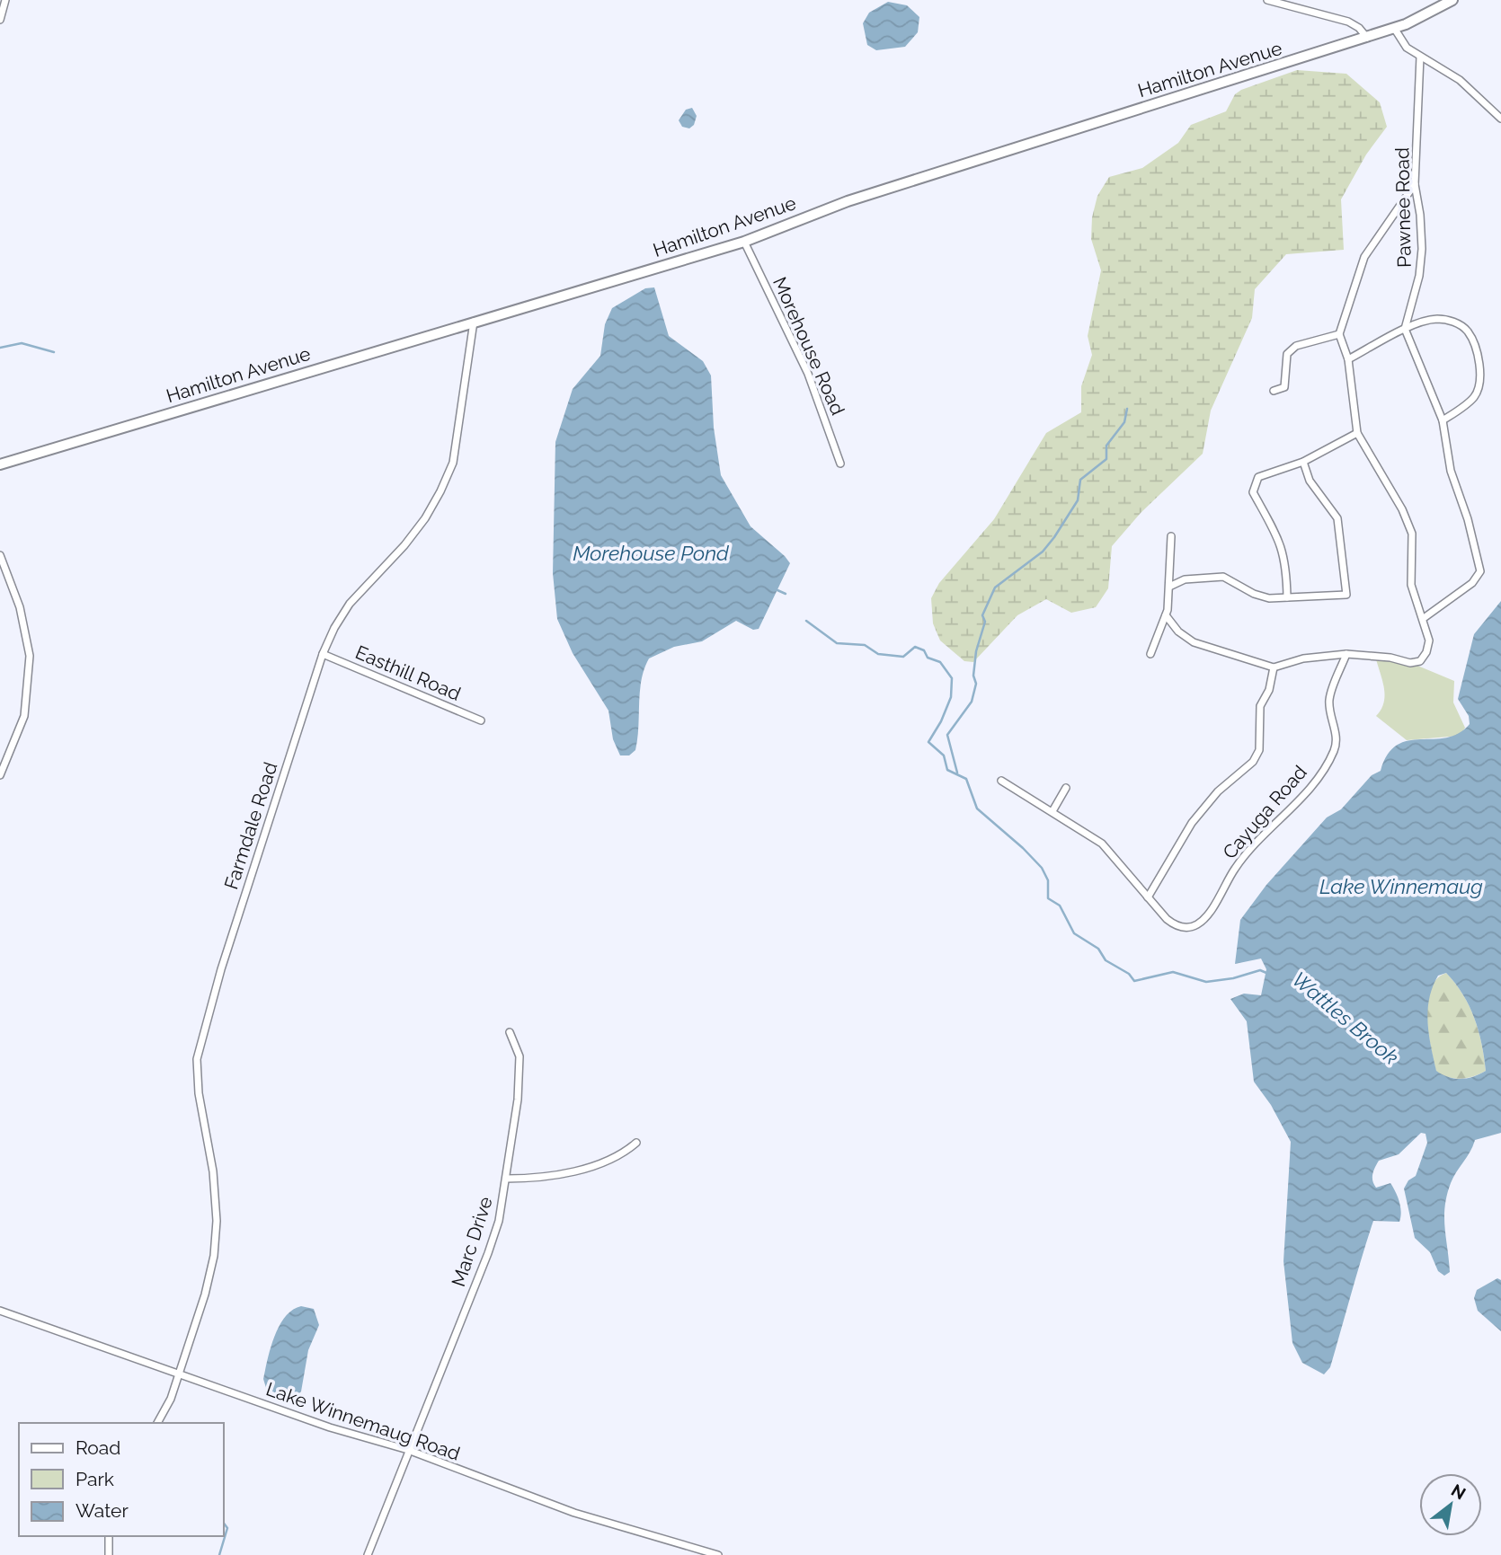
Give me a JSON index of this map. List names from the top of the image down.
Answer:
{
  "streets": {
    "street": [
      "Hamilton Avenue",
      "Pawnee Road",
      "Morehouse Road",
      "Easthill Road",
      "Cayuga Road",
      "Farmdale Road",
      "Marc Drive",
      "Lake Winnemaug Road"
    ]
  },
  "crossings": [
    ["Hamilton Avenue", "Morehouse Road"],
    ["Hamilton Avenue", "Farmdale Road"],
    ["Easthill Road", "Farmdale Road"],
    ["Farmdale Road", "Lake Winnemaug Road"],
    ["Marc Drive", "Lake Winnemaug Road"]
  ],
  "water": ["Morehouse Pond", "Lake Winnemaug", "Wattles Brook"],
  "legend": ["Road", "Park", "Water"],
  "north": "top right"
}
